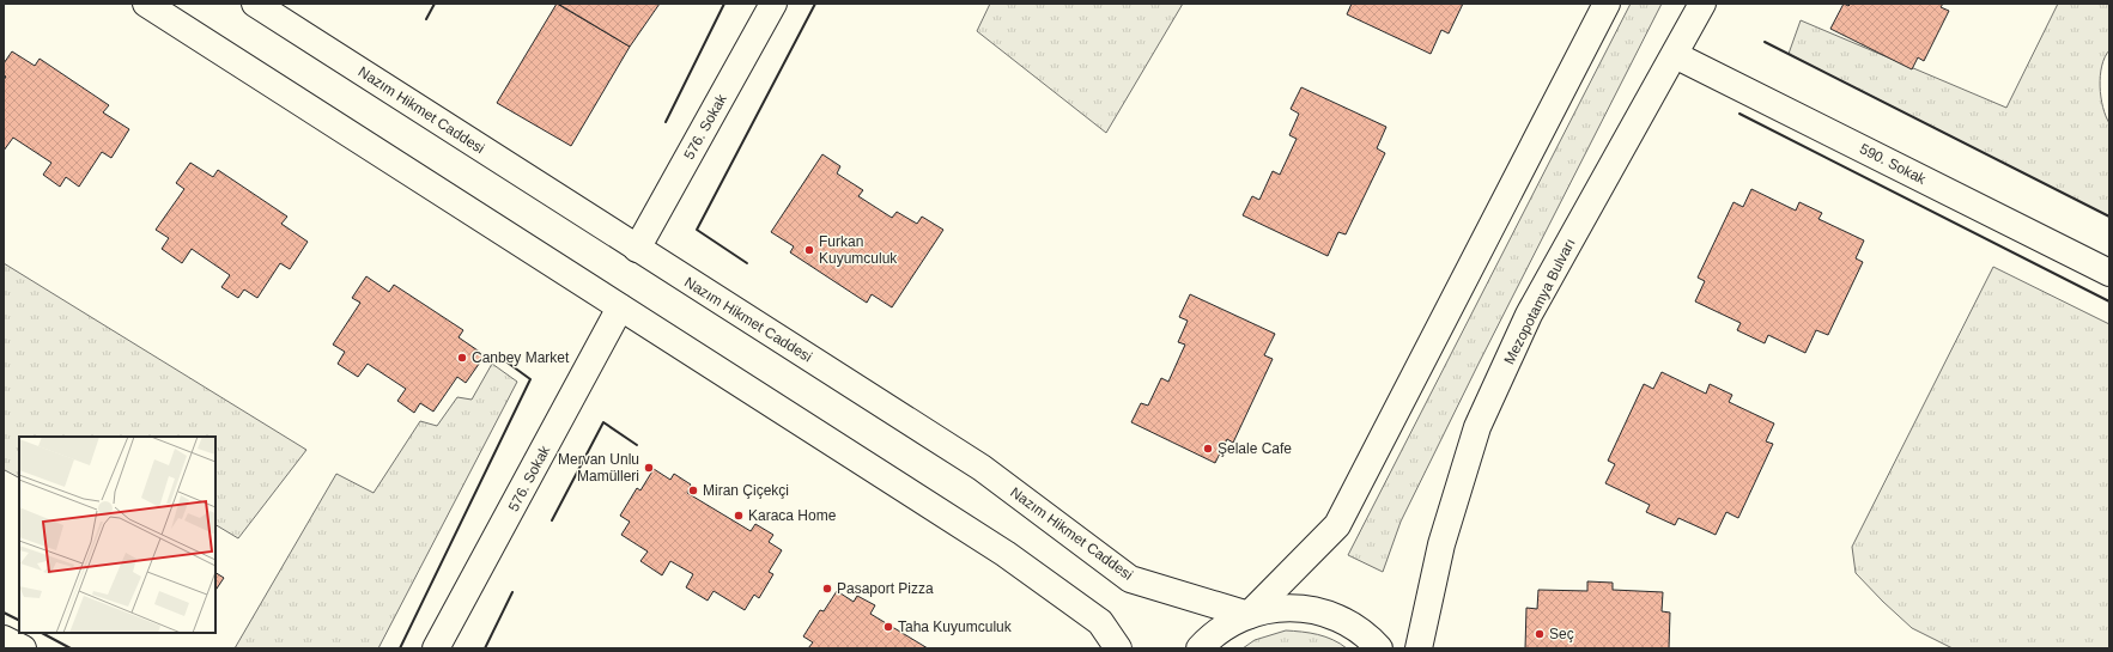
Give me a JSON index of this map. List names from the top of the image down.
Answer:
{
  "streets": {
    "main road": [
      "Nazım Hikmet Caddesi",
      "576. Sokak",
      "590. Sokak",
      "Mezopotamya Bulvarı"
    ]
  },
  "crossings": [
    ["Nazım Hikmet Caddesi", "576. Sokak"],
    ["590. Sokak", "Mezopotamya Bulvarı"]
  ],
  "places": [
    "Furkan Kuyumculuk",
    "Canbey Market",
    "Şelale Cafe",
    "Mervan Unlu Mamülleri",
    "Miran Çiçekçi",
    "Karaca Home",
    "Pasaport Pizza",
    "Taha Kuyumculuk",
    "Seç"
  ]
}
